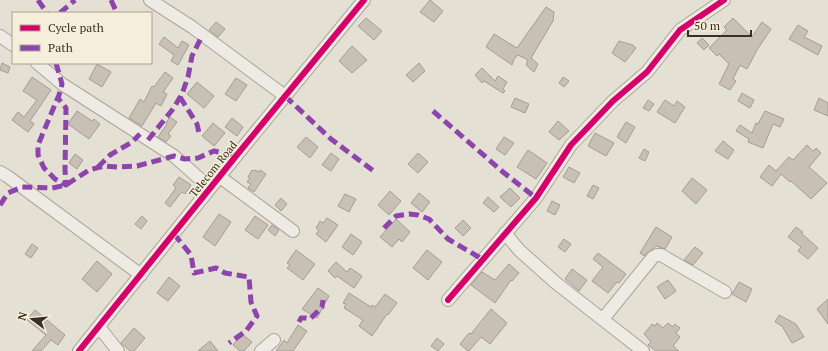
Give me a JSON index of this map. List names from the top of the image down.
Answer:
{
  "streets": {
    "street": ["Telecom Road"]
  },
  "legend": ["Cycle path", "Path"],
  "scale_bar": "50 m",
  "north": "left"
}
